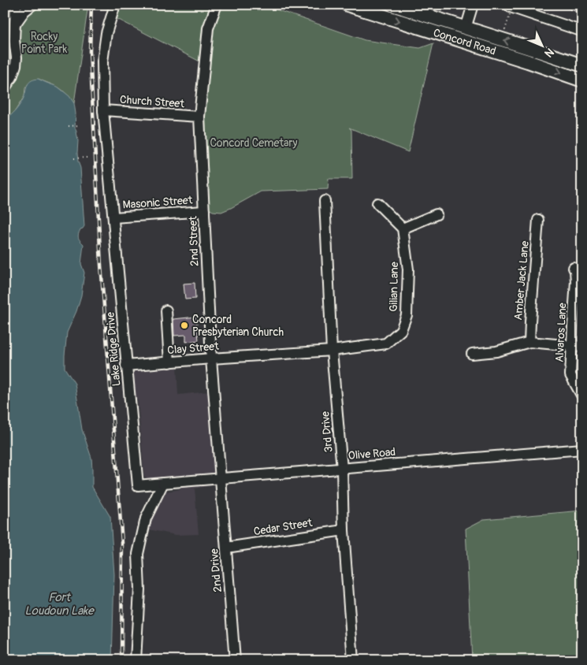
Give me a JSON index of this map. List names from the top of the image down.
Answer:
{
  "streets": {
    "main road": ["Concord Road"],
    "street": [
      "Church Street",
      "Masonic Street",
      "2nd Street",
      "Amber Jack Lane",
      "Gilian Lane",
      "Alvaros Lane",
      "Clay Street",
      "Lake Ridge Drive",
      "3rd Drive",
      "Olive Road",
      "Cedar Street",
      "2nd Drive"
    ]
  },
  "crossings": [
    ["Church Street", "2nd Street"],
    ["Church Street", "Lake Ridge Drive"],
    ["Masonic Street", "2nd Street"],
    ["Masonic Street", "Lake Ridge Drive"],
    ["2nd Street", "Clay Street"],
    ["2nd Street", "Olive Road"],
    ["2nd Street", "2nd Drive"],
    ["Gilian Lane", "Clay Street"],
    ["Gilian Lane", "3rd Drive"],
    ["Clay Street", "Lake Ridge Drive"],
    ["Clay Street", "3rd Drive"],
    ["Lake Ridge Drive", "Olive Road"],
    ["3rd Drive", "Olive Road"],
    ["3rd Drive", "Cedar Street"],
    ["Olive Road", "2nd Drive"],
    ["Cedar Street", "2nd Drive"]
  ],
  "water": ["Fort Loudoun Lake"],
  "parks": ["Rocky Point Park", "Concord Cemetary"],
  "places": ["Concord Presbyterian Church"],
  "north": "bottom right"
}
